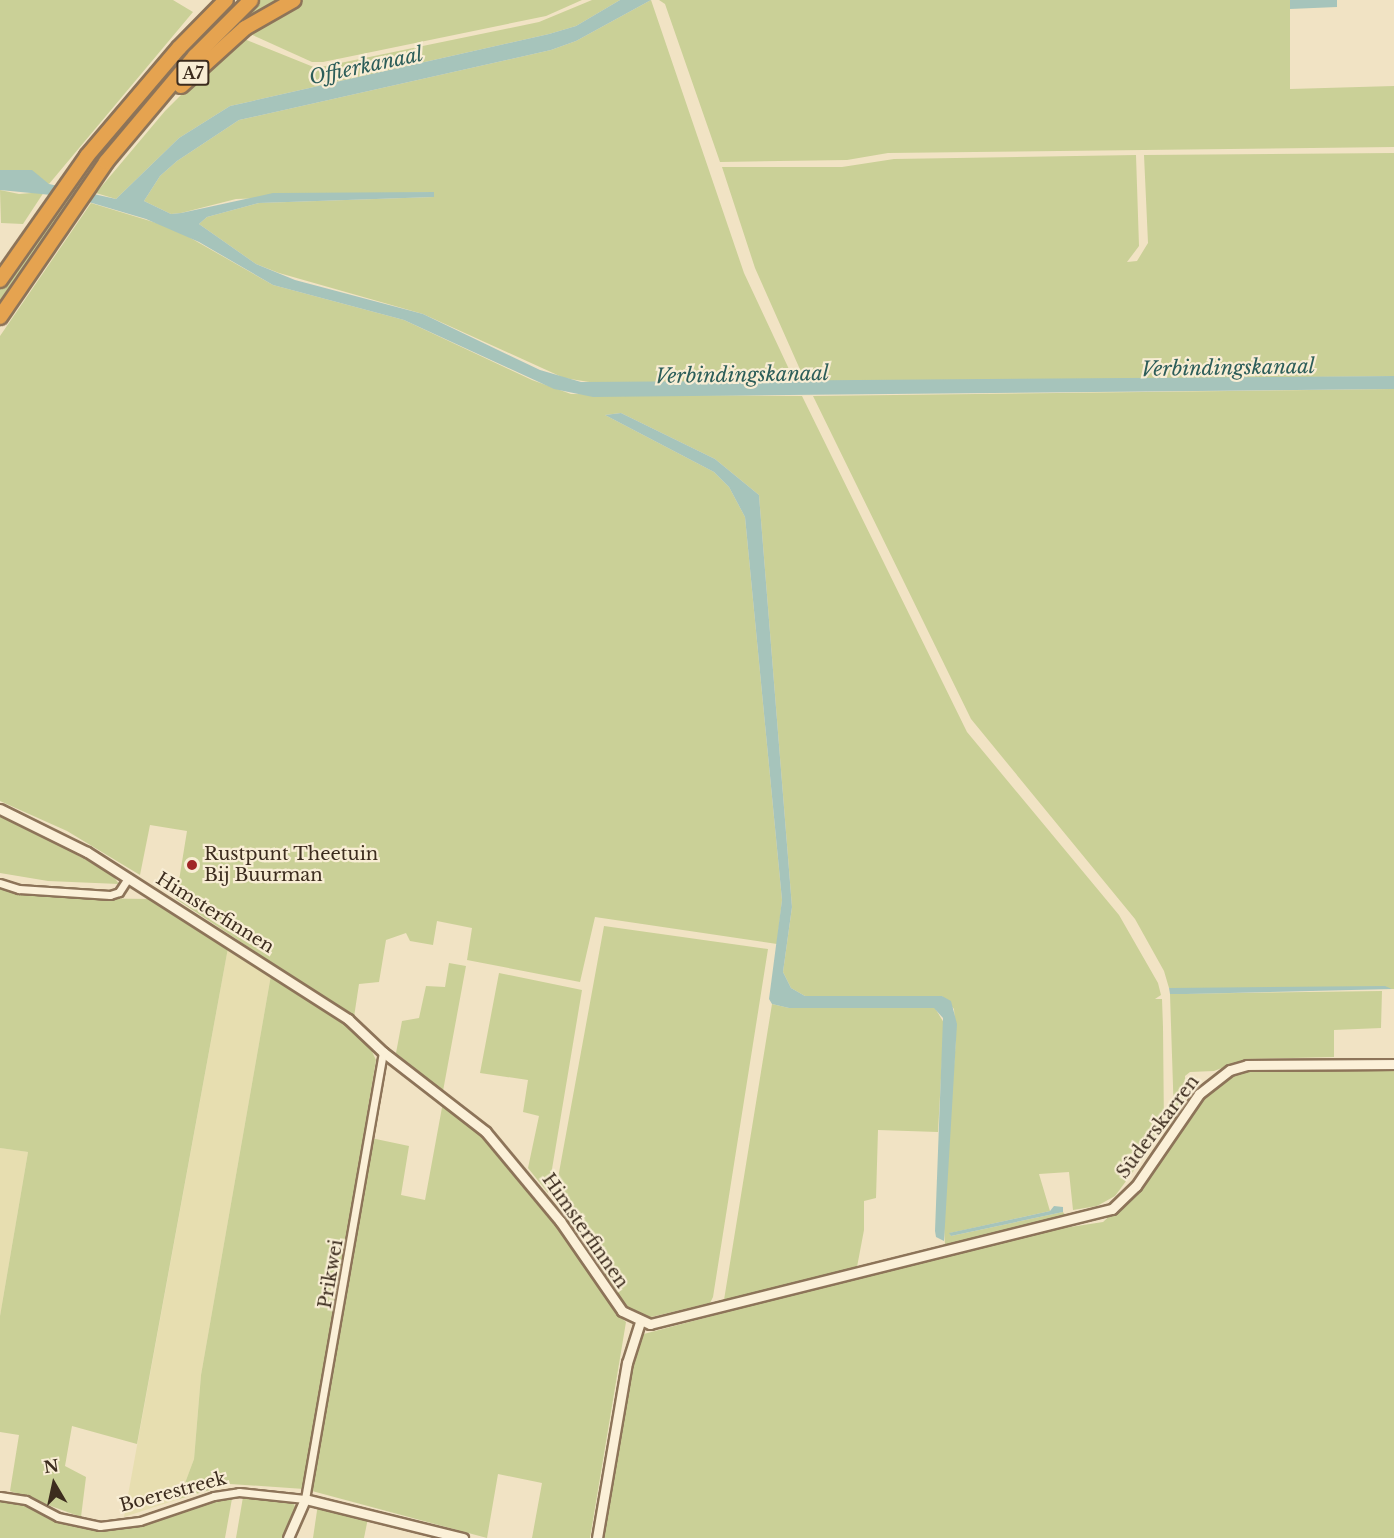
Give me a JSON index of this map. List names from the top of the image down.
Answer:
{
  "streets": {
    "highway": ["A7"],
    "street": [
      "Himsterfinnen",
      "Sûderskarren",
      "Prikwei",
      "Boerestreek"
    ]
  },
  "crossings": [
    ["Himsterfinnen", "Sûderskarren"],
    ["Himsterfinnen", "Prikwei"],
    ["Prikwei", "Boerestreek"]
  ],
  "water": ["Offierkanaal", "Verbindingskanaal"],
  "places": ["Rustpunt Theetuin Bij Buurman"],
  "north": "top"
}
